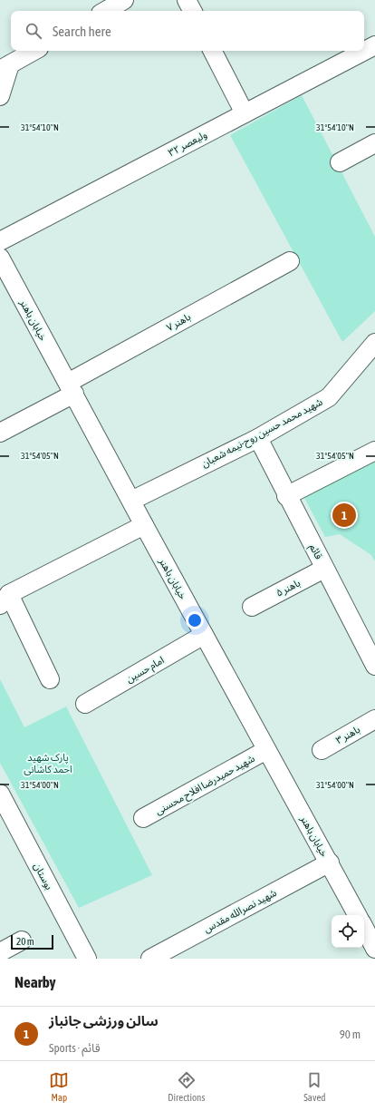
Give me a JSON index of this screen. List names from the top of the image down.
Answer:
{
  "streets": {
    "street": [
      "ولیعصر ۳۲",
      "خیابان باهنر",
      "باهنر ۷",
      "شهید محمد حسین روح-نیمه شعبان",
      "قائم",
      "باهنر ۵",
      "امام حسین",
      "باهنر ۳",
      "شهید حمیدرضا افلاح محسنی",
      "بوستان",
      "شهید نصرالله مقدس"
    ]
  },
  "crossings": [
    ["خیابان باهنر", "باهنر ۷"],
    ["خیابان باهنر", "شهید محمد حسین روح-نیمه شعبان"],
    ["خیابان باهنر", "امام حسین"],
    ["خیابان باهنر", "شهید حمیدرضا افلاح محسنی"],
    ["خیابان باهنر", "شهید نصرالله مقدس"],
    ["شهید محمد حسین روح-نیمه شعبان", "قائم"],
    ["قائم", "باهنر ۵"]
  ],
  "parks": ["پارک شهید احمد کاشانی"],
  "scale_bar": "20 m",
  "page": {
    "search": "Search here",
    "pins": "1",
    "scale": "20 m",
    "heading": "Nearby",
    "list": [
      {
        "mark": "1",
        "name": "سالن ورزشی جانباز",
        "note": "Sports · قائم",
        "value": "90 m"
      }
    ],
    "nav": ["Map", "Directions", "Saved"]
  },
  "coordinates": ["31°54'10\"N", "31°54'05\"N", "31°54'00\"N"]
}
